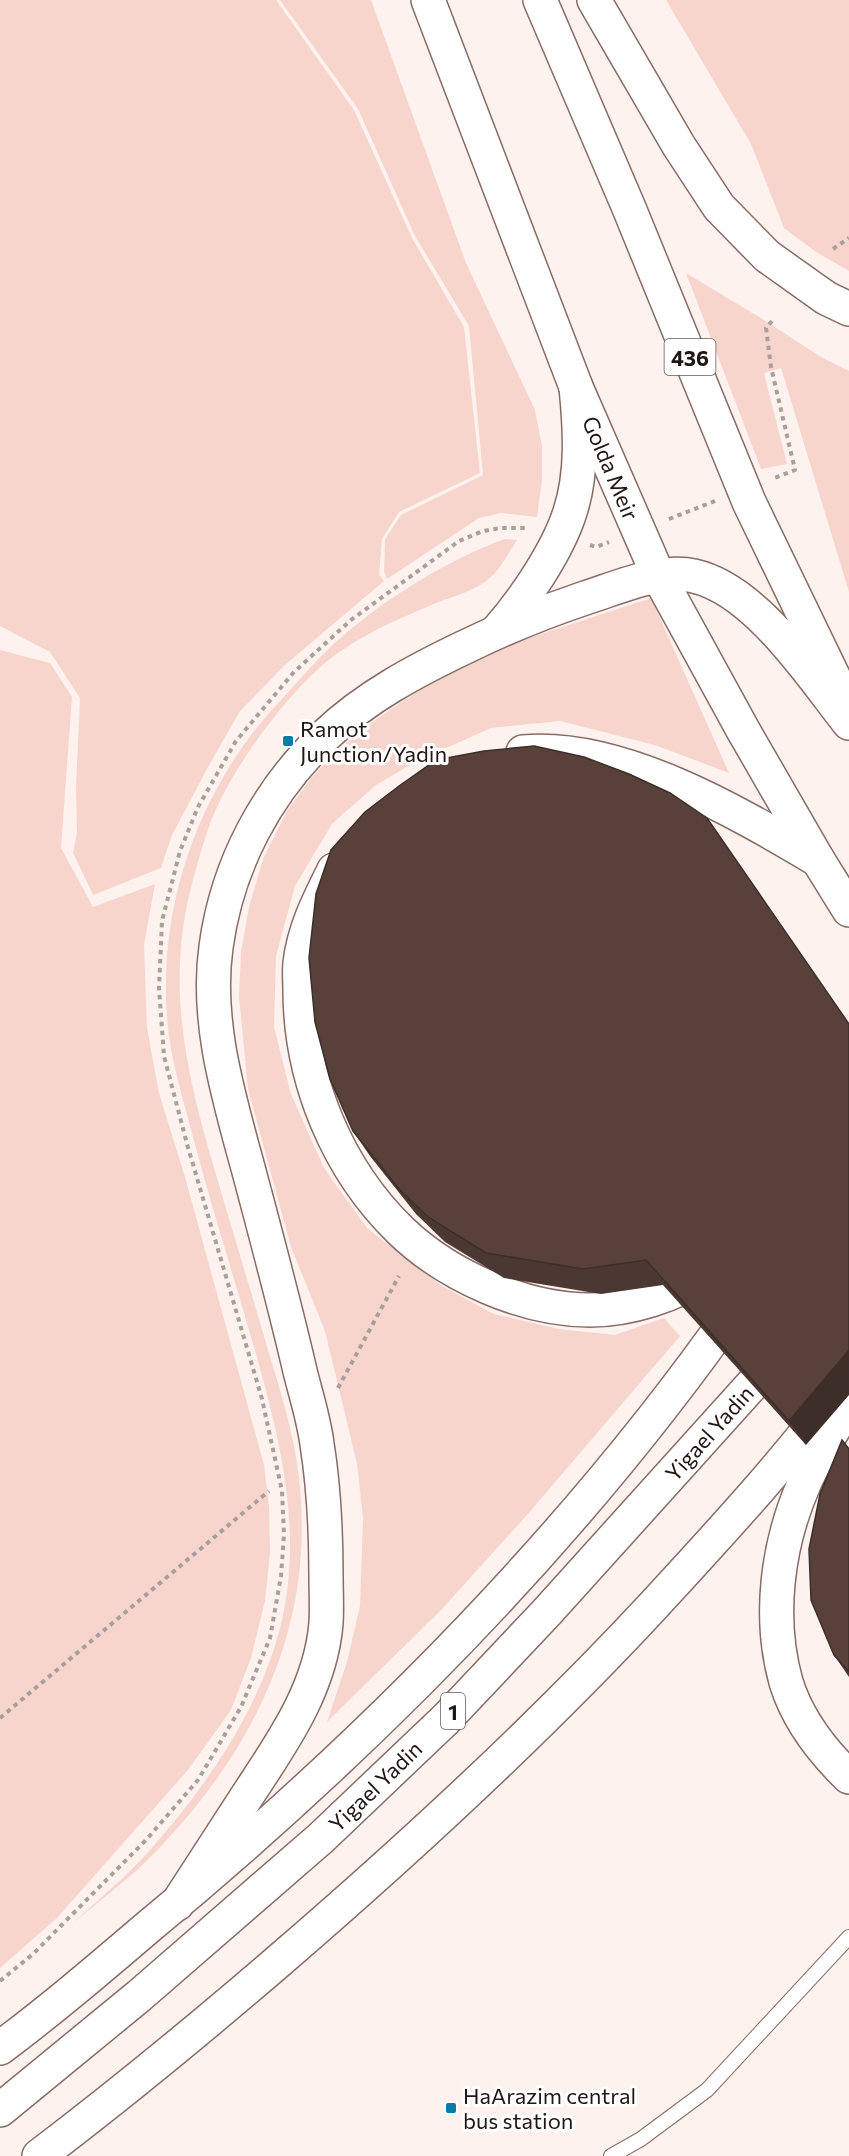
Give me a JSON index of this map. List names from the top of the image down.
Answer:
{
  "streets": {
    "main road": [
      "436",
      "Golda Meir",
      "Yigael Yadin",
      "1"
    ]
  },
  "places": {
    "transit": ["Ramot Junction/Yadin", "HaArazim central bus station"]
  }
}
